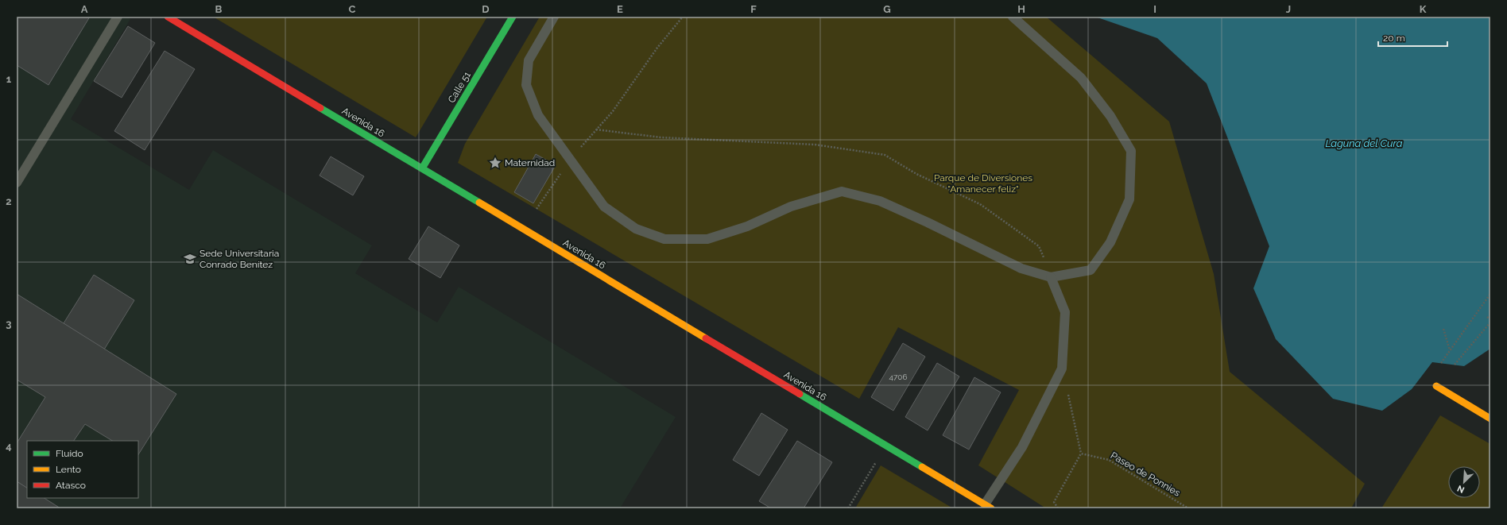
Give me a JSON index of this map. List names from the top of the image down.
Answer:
{
  "streets": {
    "street": ["Calle 51", "Avenida 16"],
    "path": ["Paseo de Ponnies"]
  },
  "crossings": [
    ["Calle 51", "Avenida 16"]
  ],
  "water": ["Laguna del Cura"],
  "parks": ["Parque de Diversiones \"Amanecer feliz\""],
  "places": {
    "place": ["Maternidad"],
    "school or university": ["Sede Universitaria Conrado Benítez"]
  },
  "house_numbers": ["4706"],
  "legend": ["Fluido", "Lento", "Atasco"],
  "scale_bar": "20 m",
  "north": "bottom left",
  "grid": {
    "columns": [
      "A",
      "B",
      "C",
      "D",
      "E",
      "F",
      "G",
      "H",
      "I",
      "J",
      "K"
    ],
    "rows": [
      "1",
      "2",
      "3",
      "4"
    ]
  }
}
